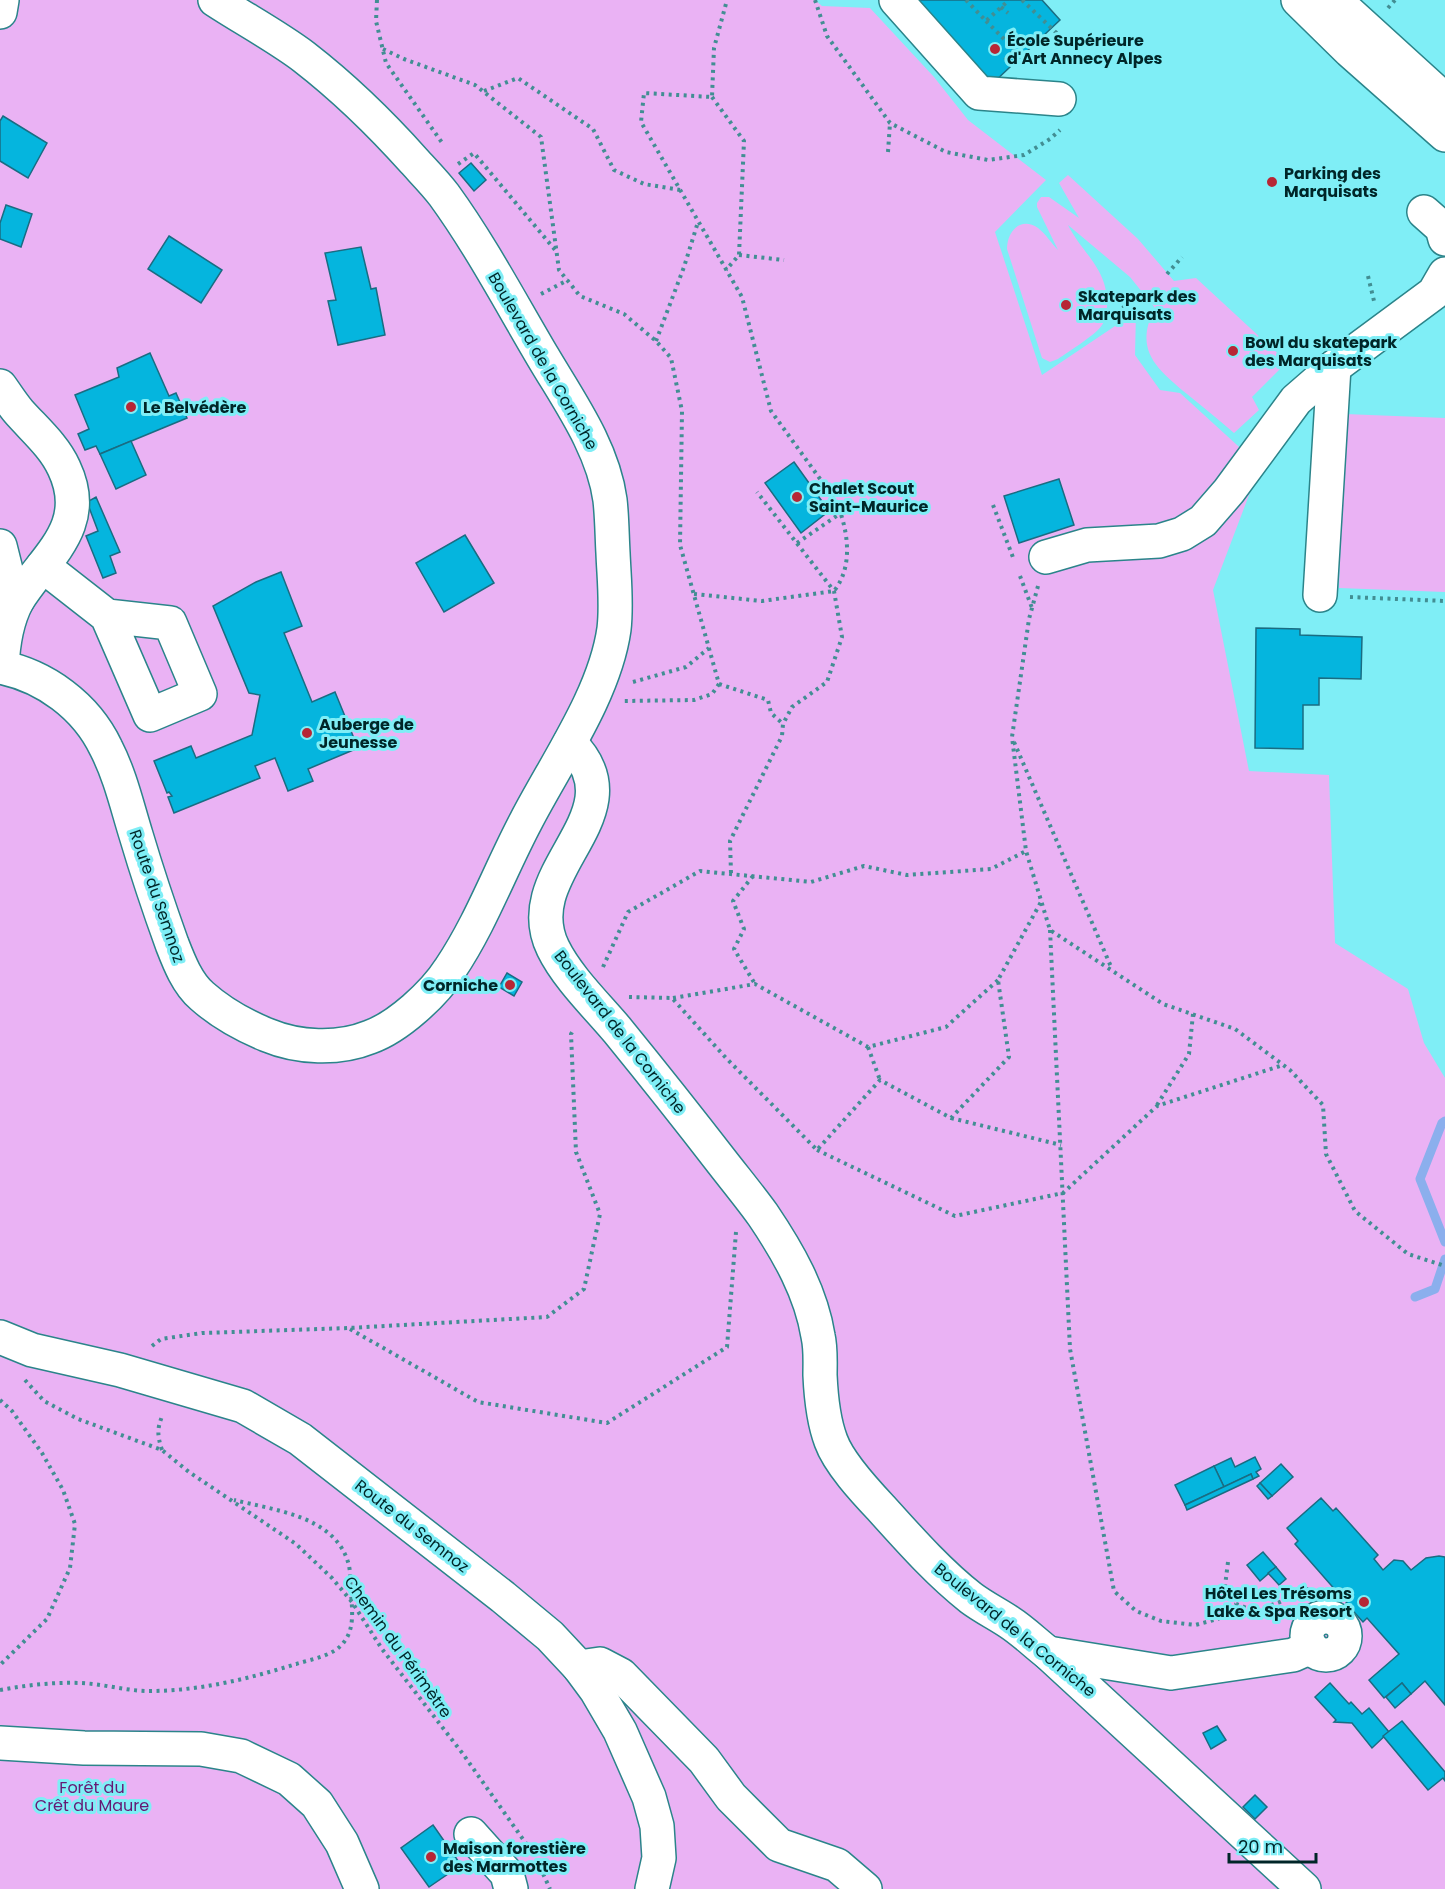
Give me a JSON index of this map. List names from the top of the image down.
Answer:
{
  "streets": {
    "main road": ["Boulevard de la Corniche", "Route du Semnoz"],
    "path": ["Chemin du Périmètre"]
  },
  "crossings": [
    ["Boulevard de la Corniche", "Route du Semnoz"]
  ],
  "parks": ["Forêt du Crêt du Maure"],
  "places": [
    "École Supérieure d'Art Annecy Alpes",
    "Parking des Marquisats",
    "Skatepark des Marquisats",
    "Bowl du skatepark des Marquisats",
    "Le Belvédère",
    "Chalet Scout Saint-Maurice",
    "Auberge de Jeunesse",
    "Corniche",
    "Hôtel Les Trésoms Lake & Spa Resort",
    "Maison forestière des Marmottes"
  ],
  "scale_bar": "20 m"
}
